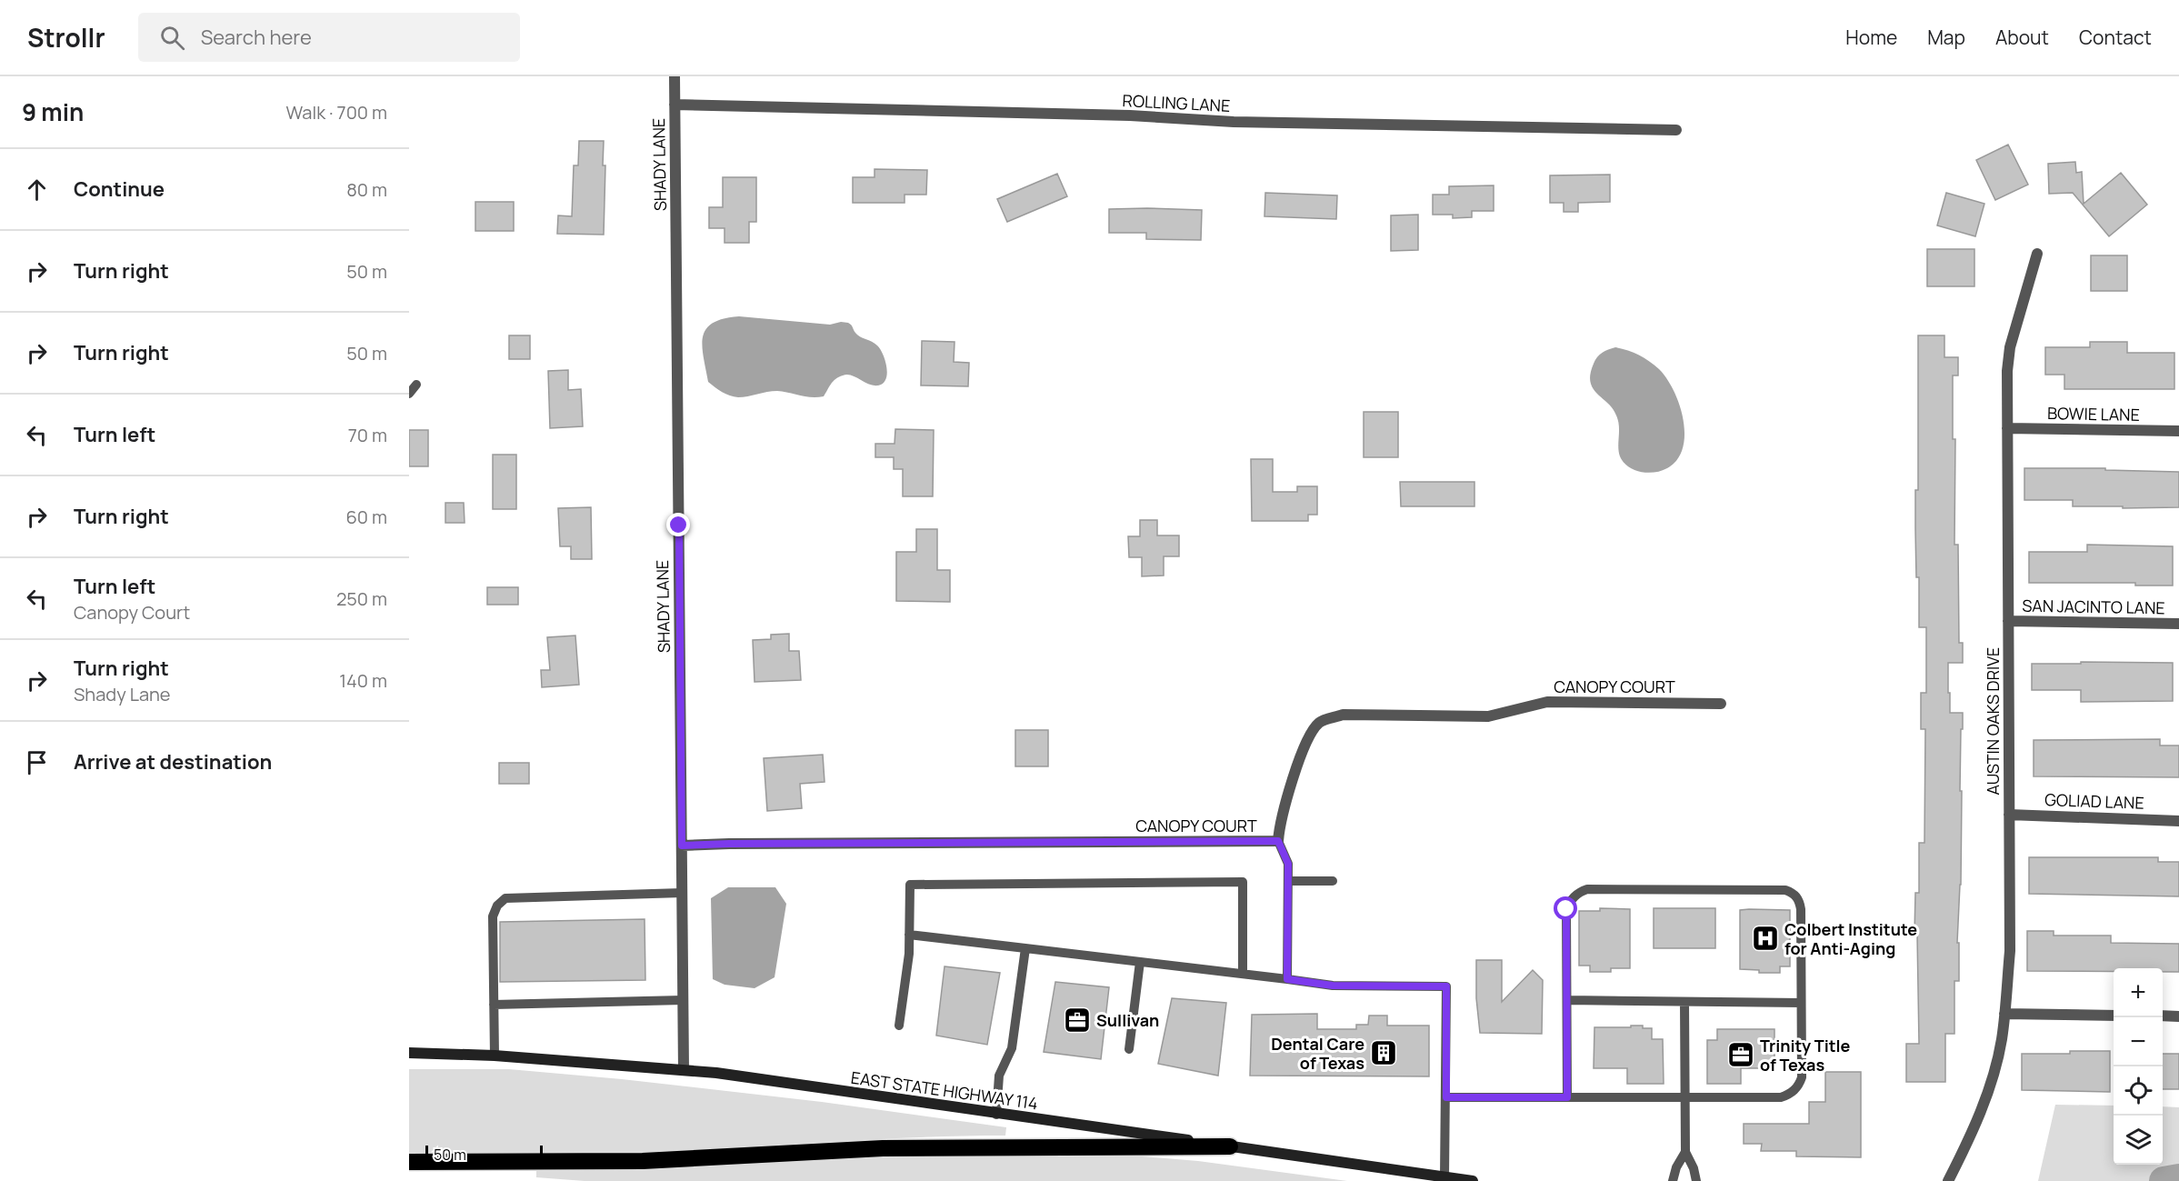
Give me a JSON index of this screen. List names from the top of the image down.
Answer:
{
  "streets": {
    "main road": ["EAST STATE HIGHWAY 114"],
    "street": [
      "ROLLING LANE",
      "SHADY LANE",
      "BOWIE LANE",
      "SAN JACINTO LANE",
      "CANOPY COURT",
      "AUSTIN OAKS DRIVE",
      "GOLIAD LANE"
    ]
  },
  "crossings": [
    ["ROLLING LANE", "SHADY LANE"],
    ["SHADY LANE", "CANOPY COURT"],
    ["SHADY LANE", "EAST STATE HIGHWAY 114"],
    ["BOWIE LANE", "AUSTIN OAKS DRIVE"],
    ["SAN JACINTO LANE", "AUSTIN OAKS DRIVE"],
    ["AUSTIN OAKS DRIVE", "GOLIAD LANE"]
  ],
  "places": {
    "hospital": ["Colbert Institute for Anti-Aging"],
    "office": ["Sullivan", "Trinity Title of Texas"],
    "building": ["Dental Care of Texas"]
  },
  "scale_bar": "50 m",
  "page": {
    "header": "Strollr",
    "search": "Search here",
    "nav": [
      "Home",
      "Map",
      "About",
      "Contact"
    ],
    "heading": ["9 min", "Walk · 700 m"],
    "list": [
      ["Continue", "80 m"],
      ["Turn right", "50 m"],
      ["Turn right", "50 m"],
      ["Turn left", "70 m"],
      ["Turn right", "60 m"],
      ["Turn left", "Canopy Court", "250 m"],
      ["Turn right", "Shady Lane", "140 m"],
      "Arrive at destination"
    ],
    "map_buttons": ["+", "−"],
    "scale": "50 m"
  }
}
